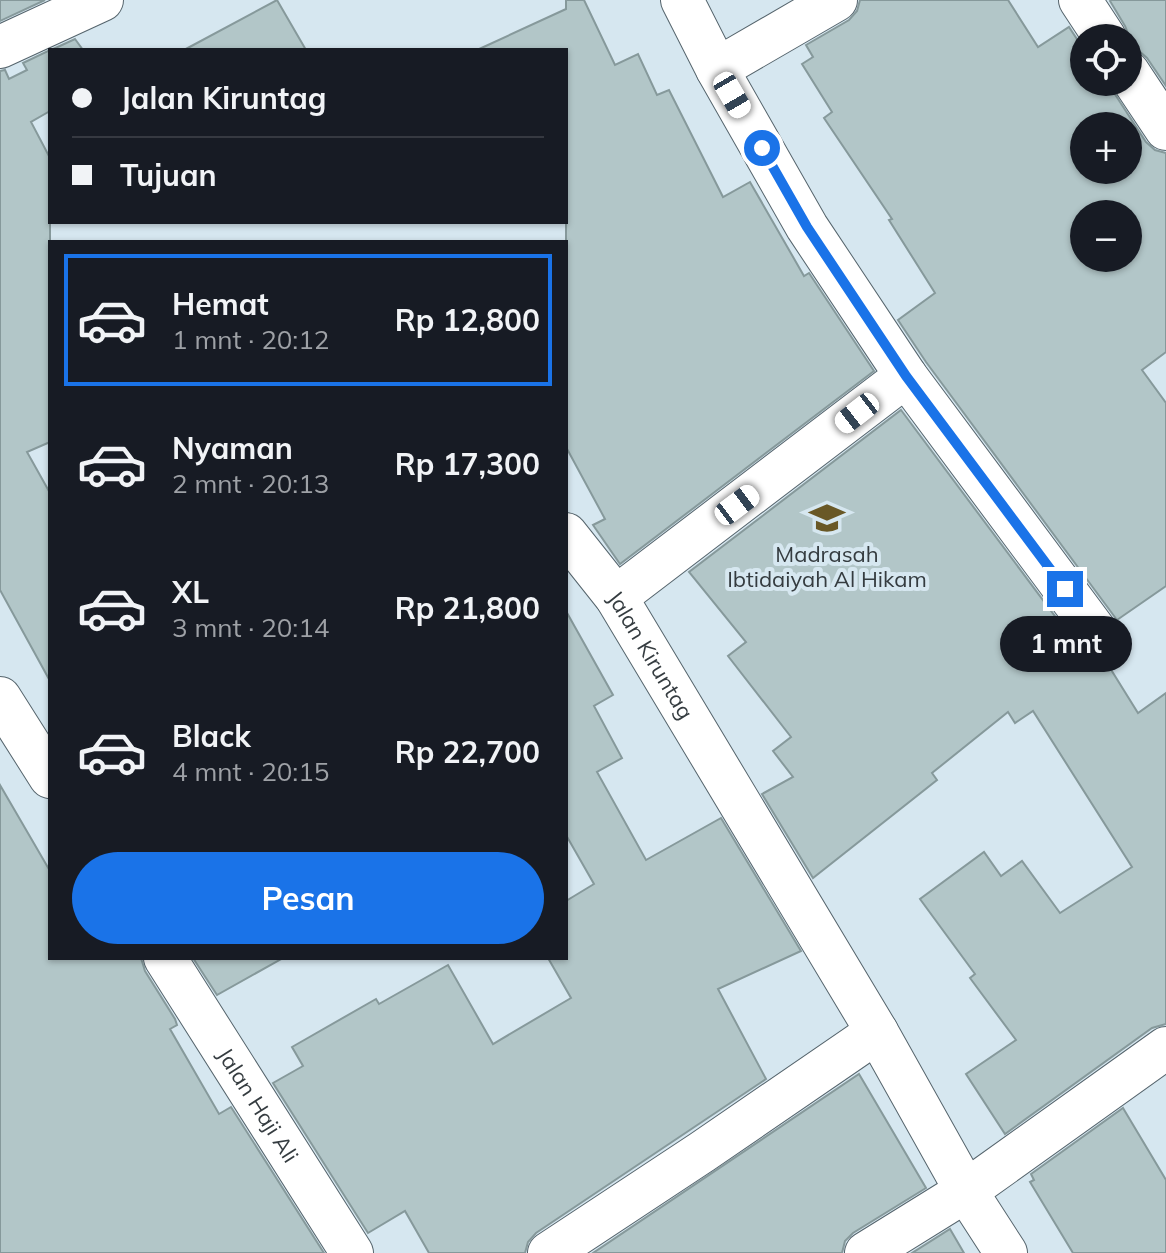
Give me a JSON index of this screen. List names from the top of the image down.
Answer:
{
  "streets": {
    "street": ["Jalan Kiruntag", "Jalan Haji Ali"]
  },
  "places": {
    "school or university": ["Madrasah Ibtidaiyah Al Hikam"]
  },
  "page": {
    "map_buttons": ["+", "−"],
    "banner": ["Jalan Kiruntag", "Tujuan"],
    "list": [
      {
        "name": "Hemat",
        "note": "1 mnt · 20:12",
        "value": "Rp 12,800"
      },
      {
        "name": "Nyaman",
        "note": "2 mnt · 20:13",
        "value": "Rp 17,300"
      },
      {
        "name": "XL",
        "note": "3 mnt · 20:14",
        "value": "Rp 21,800"
      },
      {
        "name": "Black",
        "note": "4 mnt · 20:15",
        "value": "Rp 22,700"
      }
    ],
    "bubble": "1 mnt",
    "buttons": "Pesan"
  }
}
